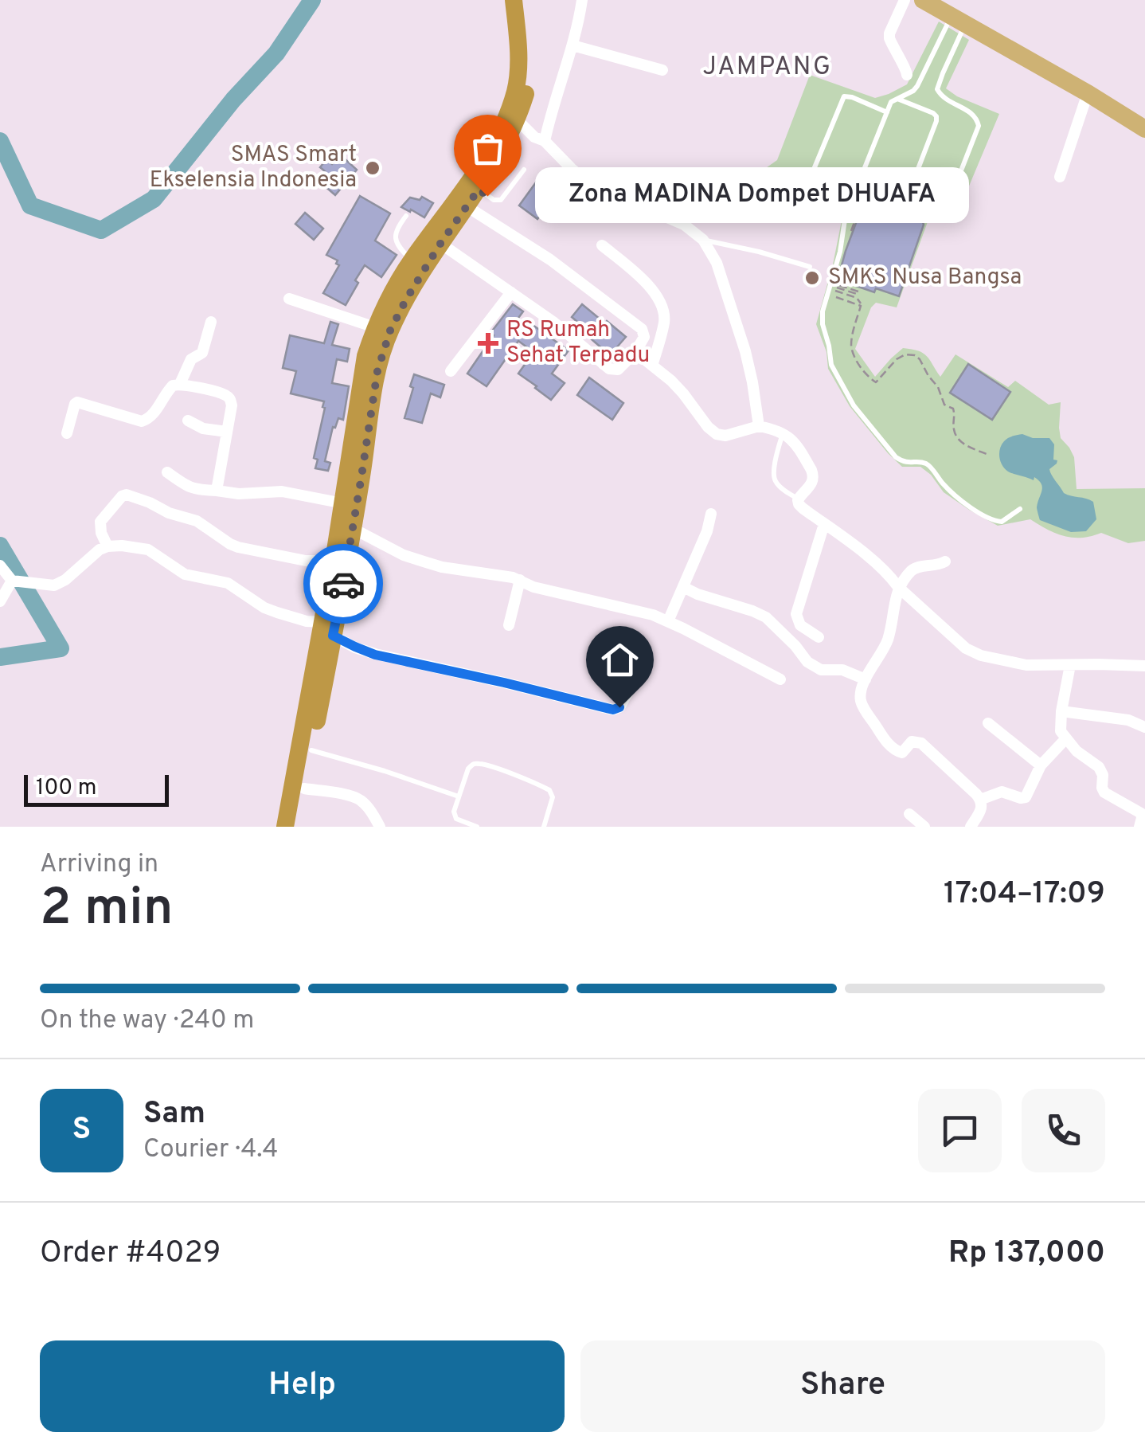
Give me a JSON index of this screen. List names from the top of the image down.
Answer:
{
  "districts": ["JAMPANG"],
  "places": {
    "other": ["SMAS Smart Ekselensia Indonesia", "Zona MADINA Dompet DHUAFA", "SMKS Nusa Bangsa"],
    "health": ["RS Rumah Sehat Terpadu"]
  },
  "scale_bar": "100 m",
  "page": {
    "bubble": "Zona MADINA Dompet DHUAFA",
    "scale": "100 m",
    "heading": ["2 min", "Arriving in", "17:04–17:09"],
    "panel": [
      "Sam",
      "Courier · 4.4",
      "Order #4029",
      "Rp 137,000"
    ],
    "bar": "On the way · 240 m",
    "round": "S",
    "buttons": ["Help", "Share"]
  }
}
